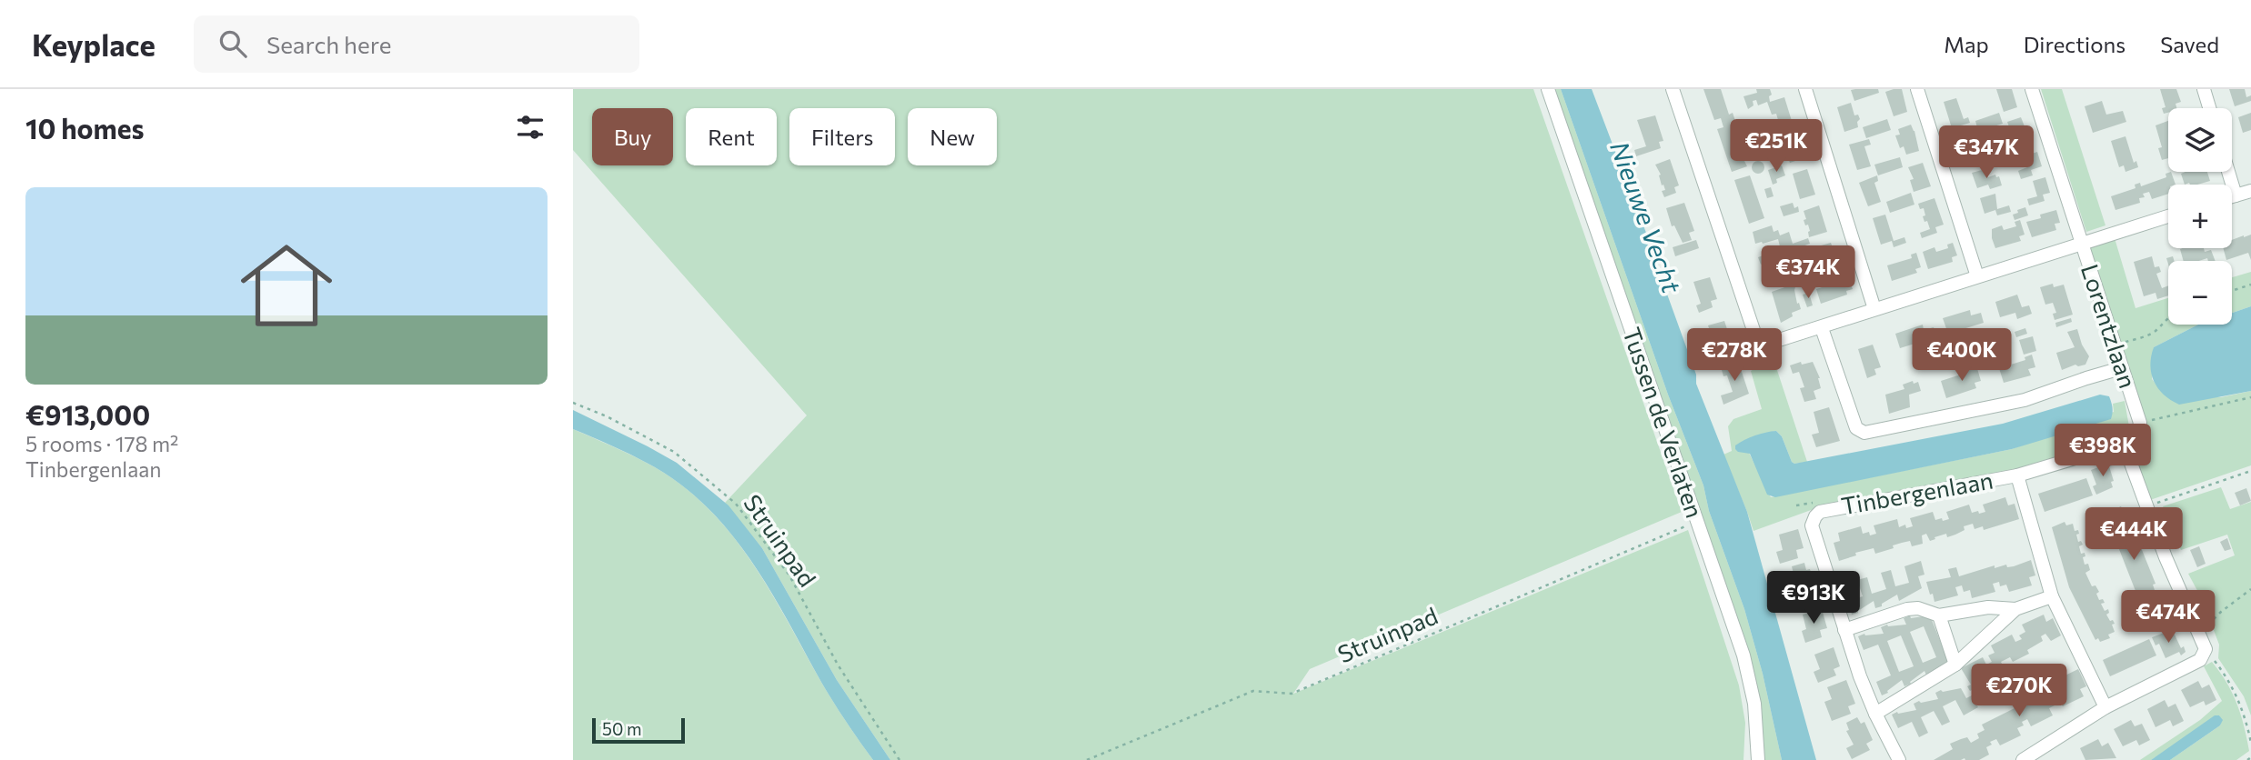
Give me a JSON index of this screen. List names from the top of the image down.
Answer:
{
  "streets": {
    "street": ["Lorentzlaan", "Tussen de Verlaten", "Tinbergenlaan"],
    "path": ["Struinpad"]
  },
  "crossings": [
    ["Tussen de Verlaten", "Struinpad"]
  ],
  "water": ["Nieuwe Vecht"],
  "scale_bar": "50 m",
  "page": {
    "header": "Keyplace",
    "search": "Search here",
    "nav": ["Map", "Directions", "Saved"],
    "heading": "10 homes",
    "map_buttons": ["+", "−"],
    "chip": [
      "Buy",
      "Rent",
      "Filters",
      "New"
    ],
    "price": [
      "€251K",
      "€347K",
      "€374K",
      "€278K",
      "€400K",
      "€398K",
      "€444K",
      "€913K",
      "€474K",
      "€270K"
    ],
    "list": [
      {
        "name": "€913,000",
        "note": "5 rooms · 178 m² · Tinbergenlaan"
      }
    ],
    "scale": "50 m"
  }
}
